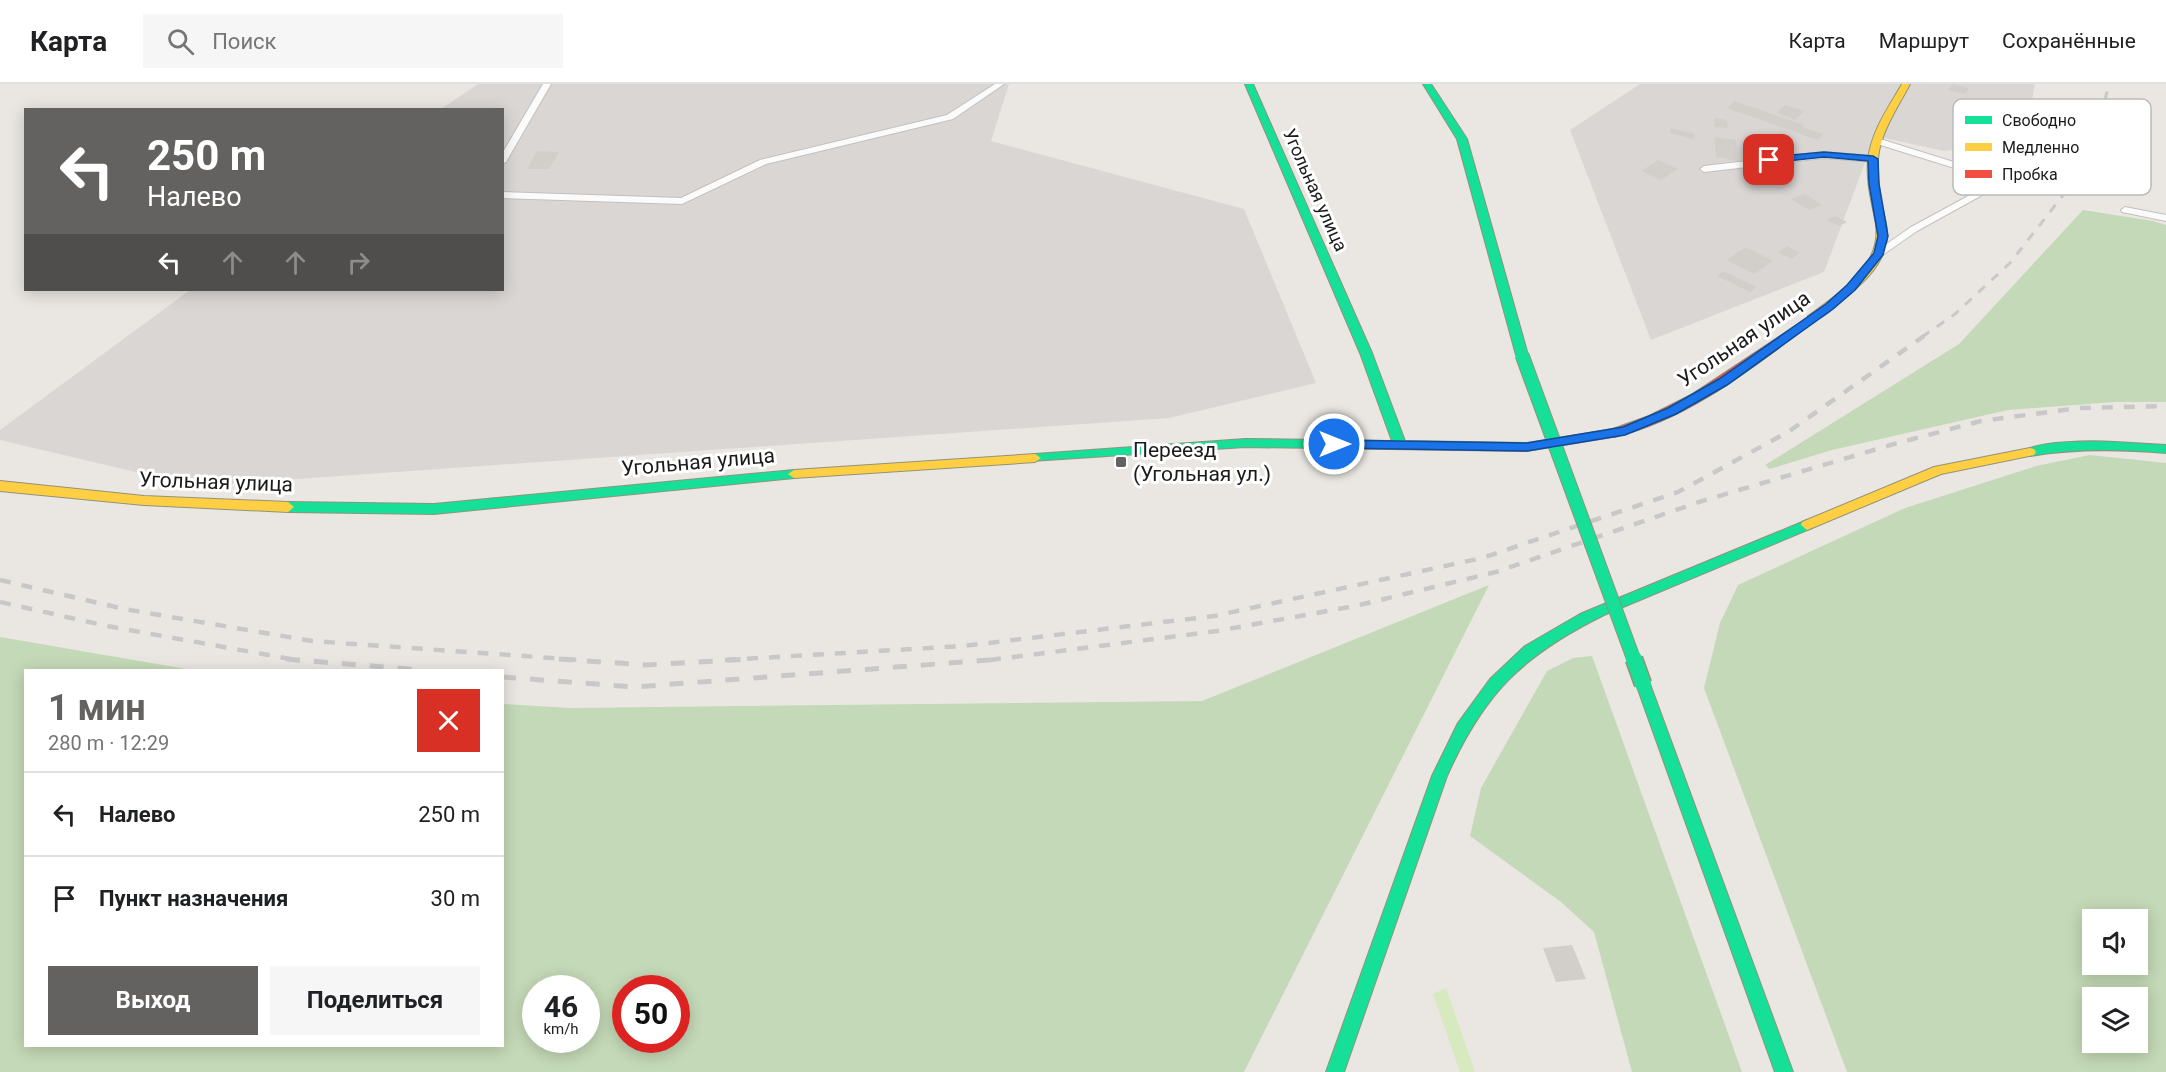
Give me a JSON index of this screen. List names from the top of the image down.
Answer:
{
  "streets": {
    "main road": ["Угольная улица"]
  },
  "places": {
    "transit": ["Переезд (Угольная ул.)"]
  },
  "legend": ["Свободно", "Медленно", "Пробка"],
  "page": {
    "header": "Карта",
    "search": "Поиск",
    "nav": ["Карта", "Маршрут", "Сохранённые"],
    "turn": ["250 m", "Налево"],
    "heading": ["1 мин", "280 m · 12:29"],
    "list": [
      {
        "name": "Налево",
        "value": "250 m"
      },
      {
        "name": "Пункт назначения",
        "value": "30 m"
      }
    ],
    "buttons": ["Выход", "Поделиться"],
    "speed": "46 km/h",
    "limit": "50"
  }
}
